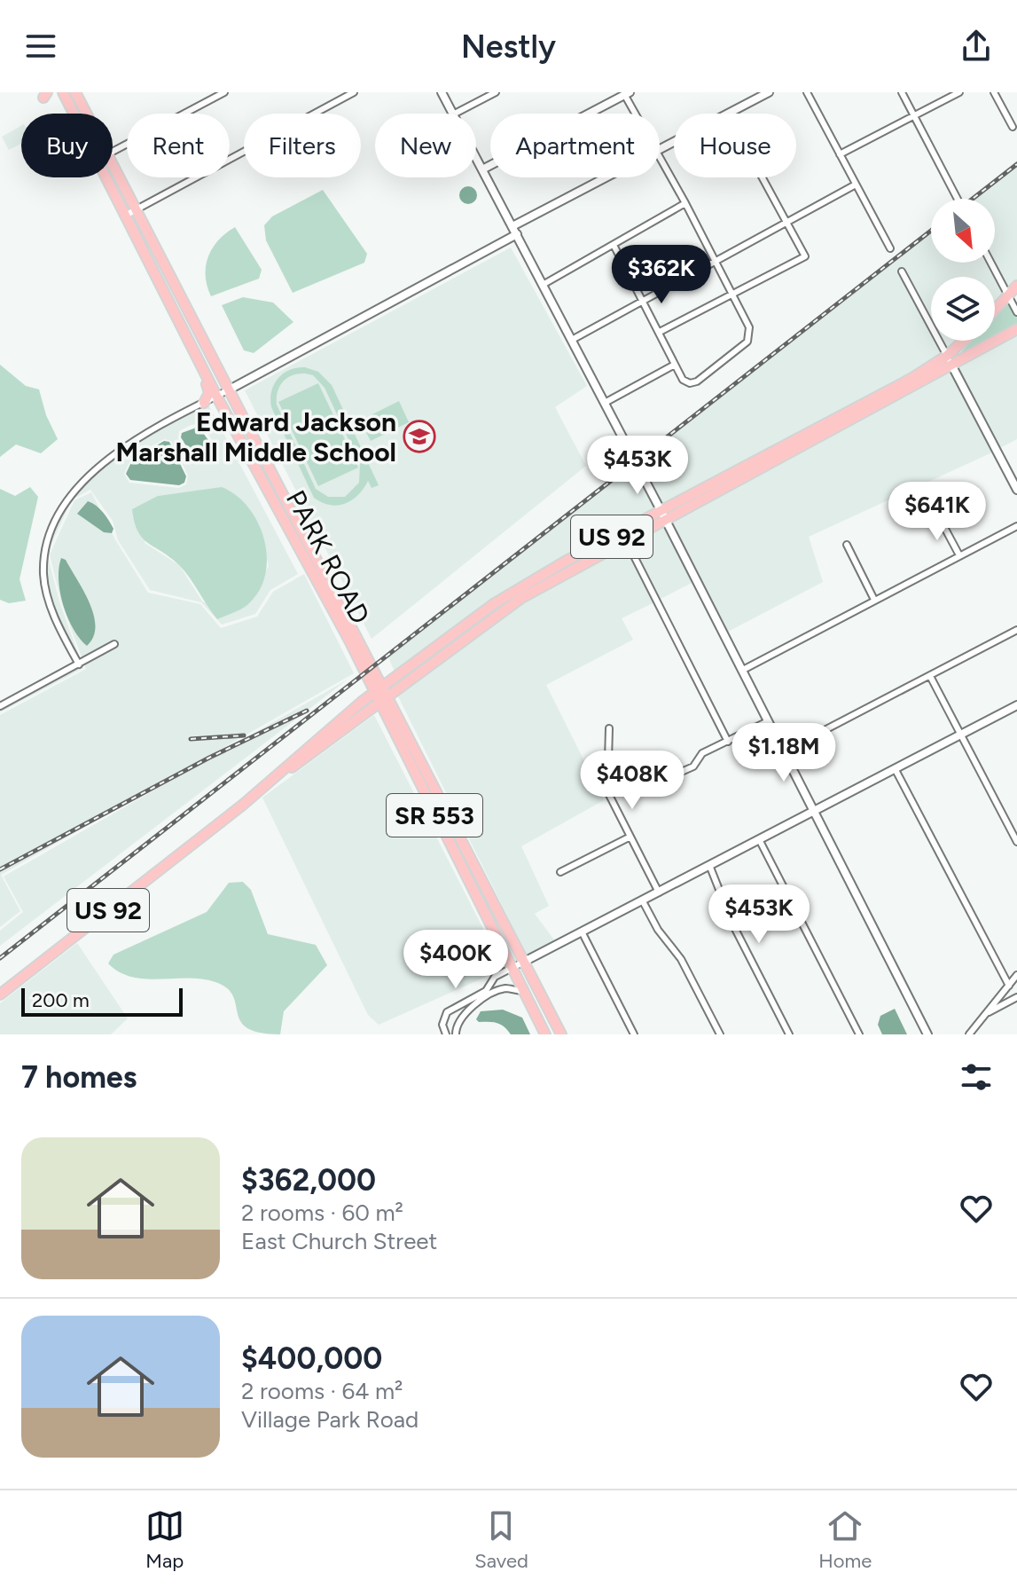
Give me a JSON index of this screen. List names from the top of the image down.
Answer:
{
  "streets": {
    "main road": ["US 92", "PARK ROAD", "SR 553"]
  },
  "crossings": [
    ["US 92", "PARK ROAD"],
    ["PARK ROAD", "SR 553"]
  ],
  "places": {
    "school or university": ["Edward Jackson Marshall Middle School"]
  },
  "scale_bar": "200 m",
  "north": "bottom right",
  "page": {
    "header": "Nestly",
    "chip": [
      "Buy",
      "Rent",
      "Filters",
      "New",
      "Apartment",
      "House"
    ],
    "price": [
      "$362K",
      "$453K",
      "$641K",
      "$1.18M",
      "$408K",
      "$453K",
      "$400K"
    ],
    "scale": "200 m",
    "heading": "7 homes",
    "list": [
      {
        "name": "$362,000",
        "note": "2 rooms · 60 m² · East Church Street"
      },
      {
        "name": "$400,000",
        "note": "2 rooms · 64 m² · Village Park Road"
      }
    ],
    "tabs": ["Map", "Saved", "Home"]
  }
}
